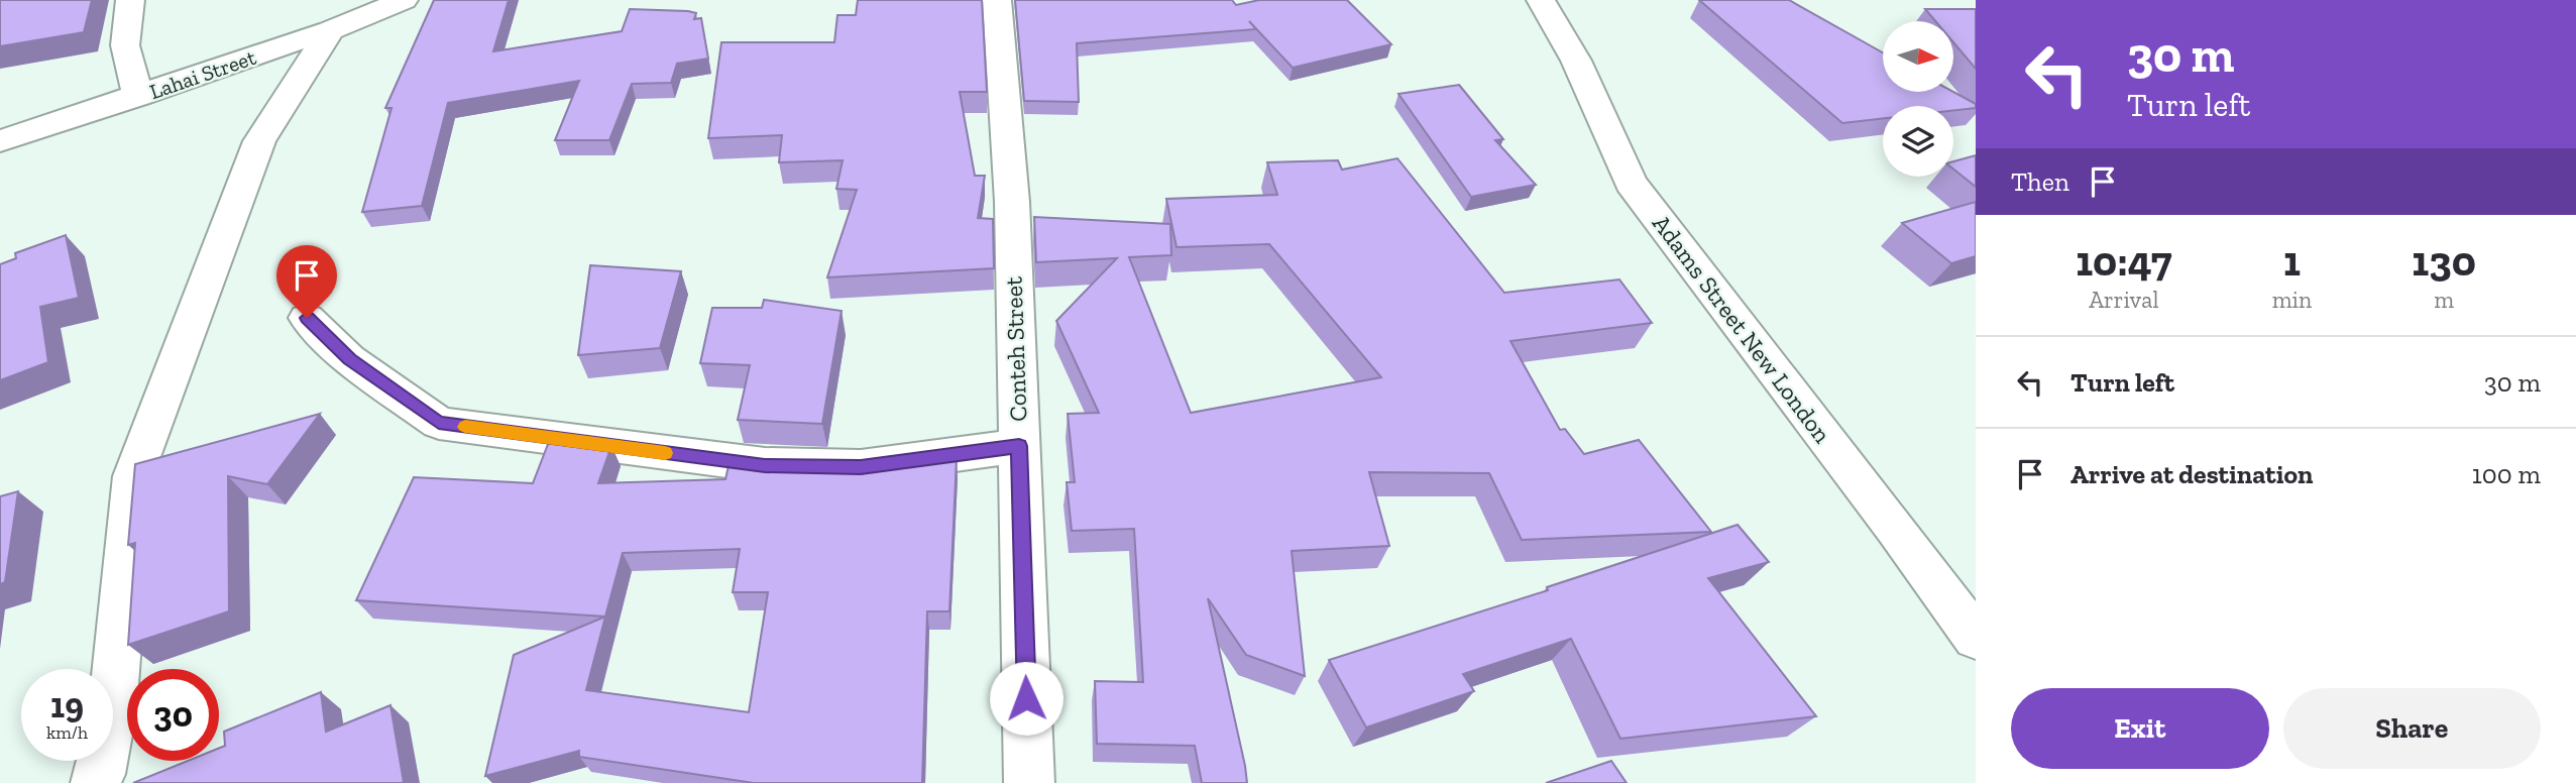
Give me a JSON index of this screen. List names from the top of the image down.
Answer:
{
  "streets": {
    "street": ["Lahai Street", "Adams Street New London", "Conteh Street"]
  },
  "north": "right",
  "page": {
    "turn": ["30 m", "Turn left"],
    "then": "Then",
    "eta": [
      "10:47",
      "Arrival",
      "1",
      "min",
      "130",
      "m"
    ],
    "list": [
      {
        "name": "Turn left",
        "value": "30 m"
      },
      {
        "name": "Arrive at destination",
        "value": "100 m"
      }
    ],
    "speed": "19 km/h",
    "limit": "30",
    "buttons": ["Exit", "Share"]
  }
}
